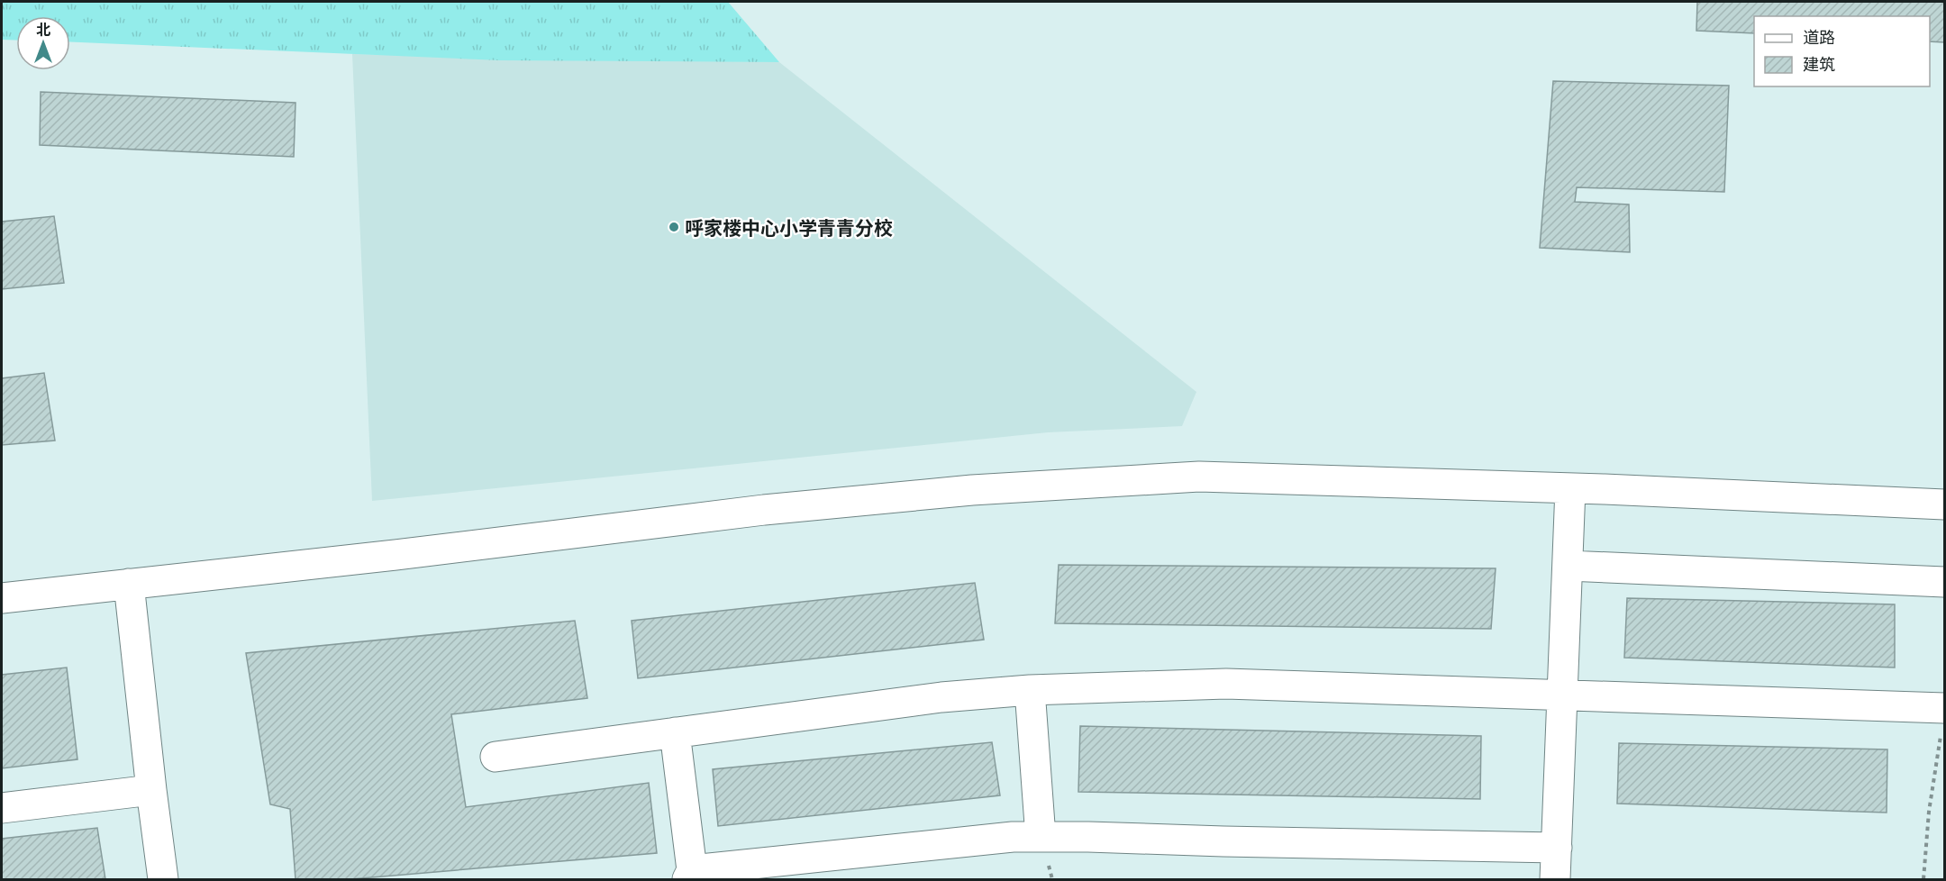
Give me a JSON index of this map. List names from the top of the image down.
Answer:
{
  "places": ["呼家楼中心小学青青分校"],
  "legend": ["道路", "建筑"],
  "north": "top"
}
